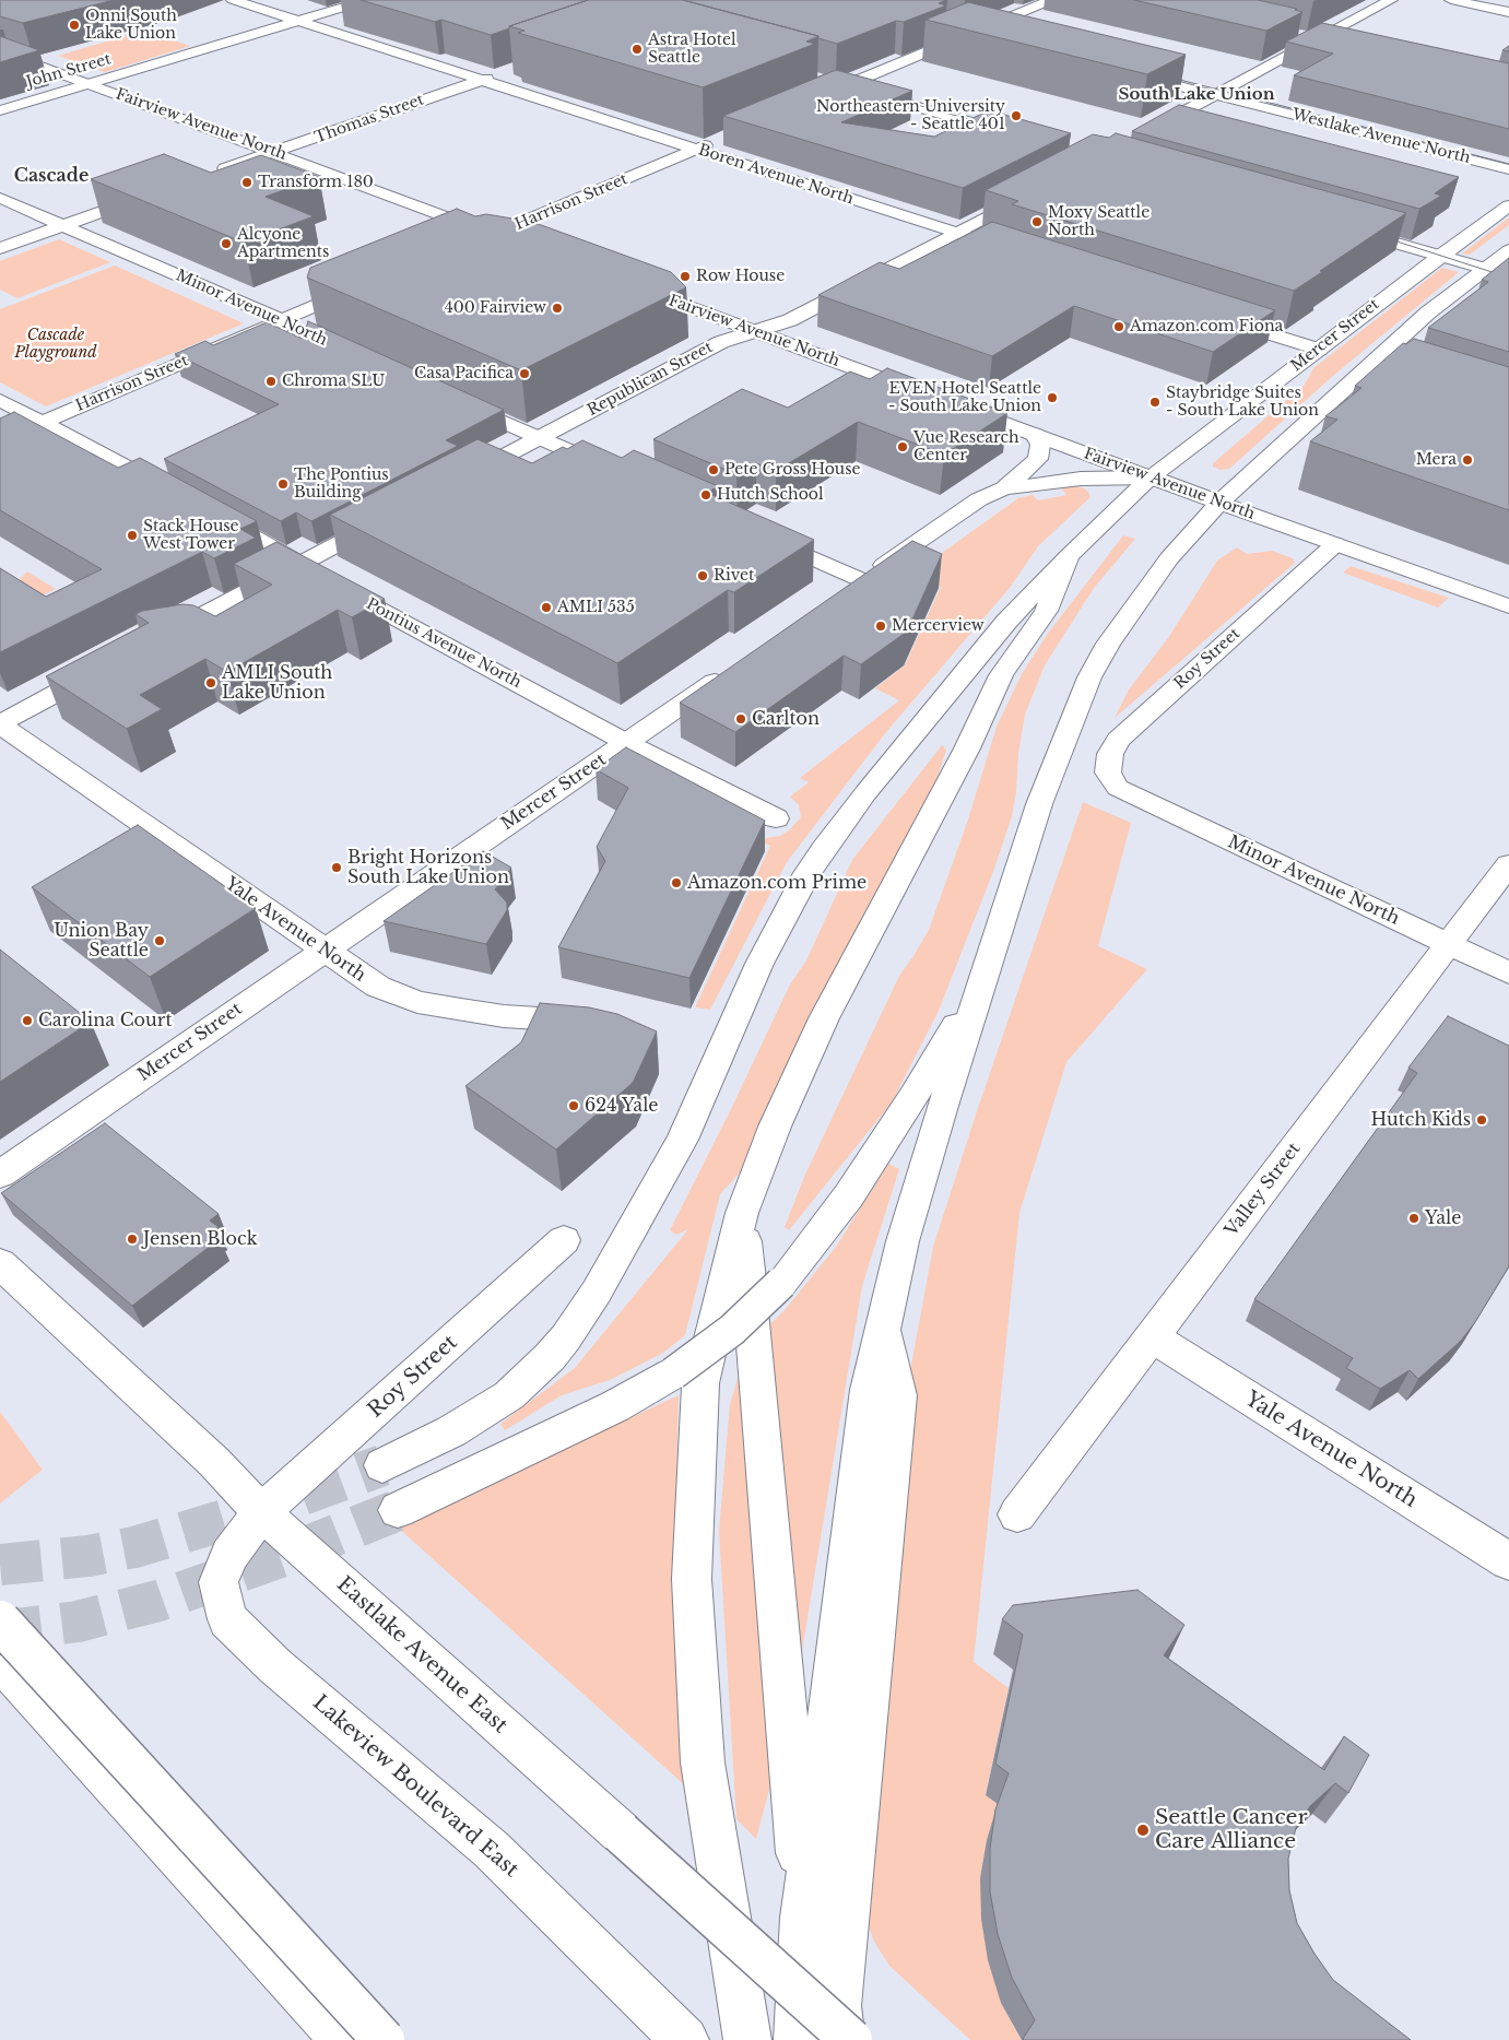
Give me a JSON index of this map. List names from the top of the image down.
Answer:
{
  "streets": {
    "main road": [
      "John Street",
      "Thomas Street",
      "Fairview Avenue North",
      "Westlake Avenue North",
      "Boren Avenue North",
      "Harrison Street",
      "Minor Avenue North",
      "Mercer Street",
      "Republican Street",
      "Pontius Avenue North",
      "Roy Street",
      "Yale Avenue North",
      "Valley Street",
      "Eastlake Avenue East",
      "Lakeview Boulevard East"
    ]
  },
  "crossings": [
    ["John Street", "Fairview Avenue North"],
    ["John Street", "Boren Avenue North"],
    ["Thomas Street", "Fairview Avenue North"],
    ["Thomas Street", "Boren Avenue North"],
    ["Fairview Avenue North", "Harrison Street"],
    ["Fairview Avenue North", "Mercer Street"],
    ["Fairview Avenue North", "Republican Street"],
    ["Fairview Avenue North", "Roy Street"],
    ["Boren Avenue North", "Harrison Street"],
    ["Boren Avenue North", "Republican Street"],
    ["Harrison Street", "Minor Avenue North"],
    ["Minor Avenue North", "Roy Street"],
    ["Minor Avenue North", "Valley Street"],
    ["Mercer Street", "Pontius Avenue North"],
    ["Mercer Street", "Yale Avenue North"],
    ["Roy Street", "Eastlake Avenue East"],
    ["Roy Street", "Lakeview Boulevard East"],
    ["Yale Avenue North", "Valley Street"],
    ["Eastlake Avenue East", "Lakeview Boulevard East"]
  ],
  "districts": ["South Lake Union", "Cascade"],
  "parks": ["Cascade Playground"],
  "places": [
    "Onni South Lake Union",
    "Astra Hotel Seattle",
    "Northeastern University - Seattle 401",
    "Transform 180",
    "Moxy Seattle North",
    "Alcyone Apartments",
    "Row House",
    "400 Fairview",
    "Amazon.com Fiona",
    "Casa Pacifica",
    "Chroma SLU",
    "EVEN Hotel Seattle - South Lake Union",
    "Staybridge Suites - South Lake Union",
    "Vue Research Center",
    "Mera",
    "Pete Gross House",
    "The Pontius Building",
    "Hutch School",
    "Stack House West Tower",
    "Rivet",
    "AMLI 535",
    "Mercerview",
    "AMLI South Lake Union",
    "Carlton",
    "Bright Horizons South Lake Union",
    "Amazon.com Prime",
    "Union Bay Seattle",
    "Carolina Court",
    "624 Yale",
    "Hutch Kids",
    "Yale",
    "Jensen Block",
    "Seattle Cancer Care Alliance"
  ]
}
